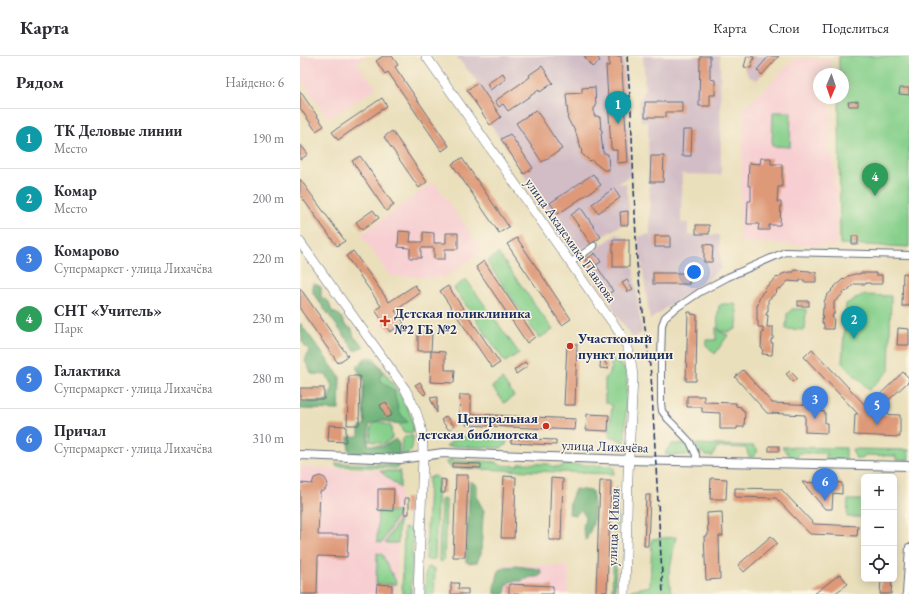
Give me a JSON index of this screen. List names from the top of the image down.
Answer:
{
  "streets": {
    "main road": ["улица Академика Павлова", "улица Лихачёва", "улица 8 Июля"]
  },
  "crossings": [
    ["улица Академика Павлова", "улица Лихачёва"],
    ["улица Академика Павлова", "улица 8 Июля"],
    ["улица Лихачёва", "улица 8 Июля"]
  ],
  "places": {
    "health": ["Детская поликлиника №2 ГБ №2"],
    "other": ["Участковый пункт полиции", "Центральная детская библиотека"]
  },
  "north": "bottom",
  "page": {
    "header": "Карта",
    "nav": ["Карта", "Слои", "Поделиться"],
    "heading": ["Рядом", "Найдено: 6"],
    "pins": [
      "1",
      "4",
      "2",
      "3",
      "5",
      "6"
    ],
    "list": [
      {
        "mark": "1",
        "name": "ТК Деловые линии",
        "note": "Место",
        "value": "190 m"
      },
      {
        "mark": "2",
        "name": "Комар",
        "note": "Место",
        "value": "200 m"
      },
      {
        "mark": "3",
        "name": "Комарово",
        "note": "Супермаркет · улица Лихачёва",
        "value": "220 m"
      },
      {
        "mark": "4",
        "name": "СНТ «Учитель»",
        "note": "Парк",
        "value": "230 m"
      },
      {
        "mark": "5",
        "name": "Галактика",
        "note": "Супермаркет · улица Лихачёва",
        "value": "280 m"
      },
      {
        "mark": "6",
        "name": "Причал",
        "note": "Супермаркет · улица Лихачёва",
        "value": "310 m"
      }
    ],
    "map_buttons": ["+", "−"]
  }
}
